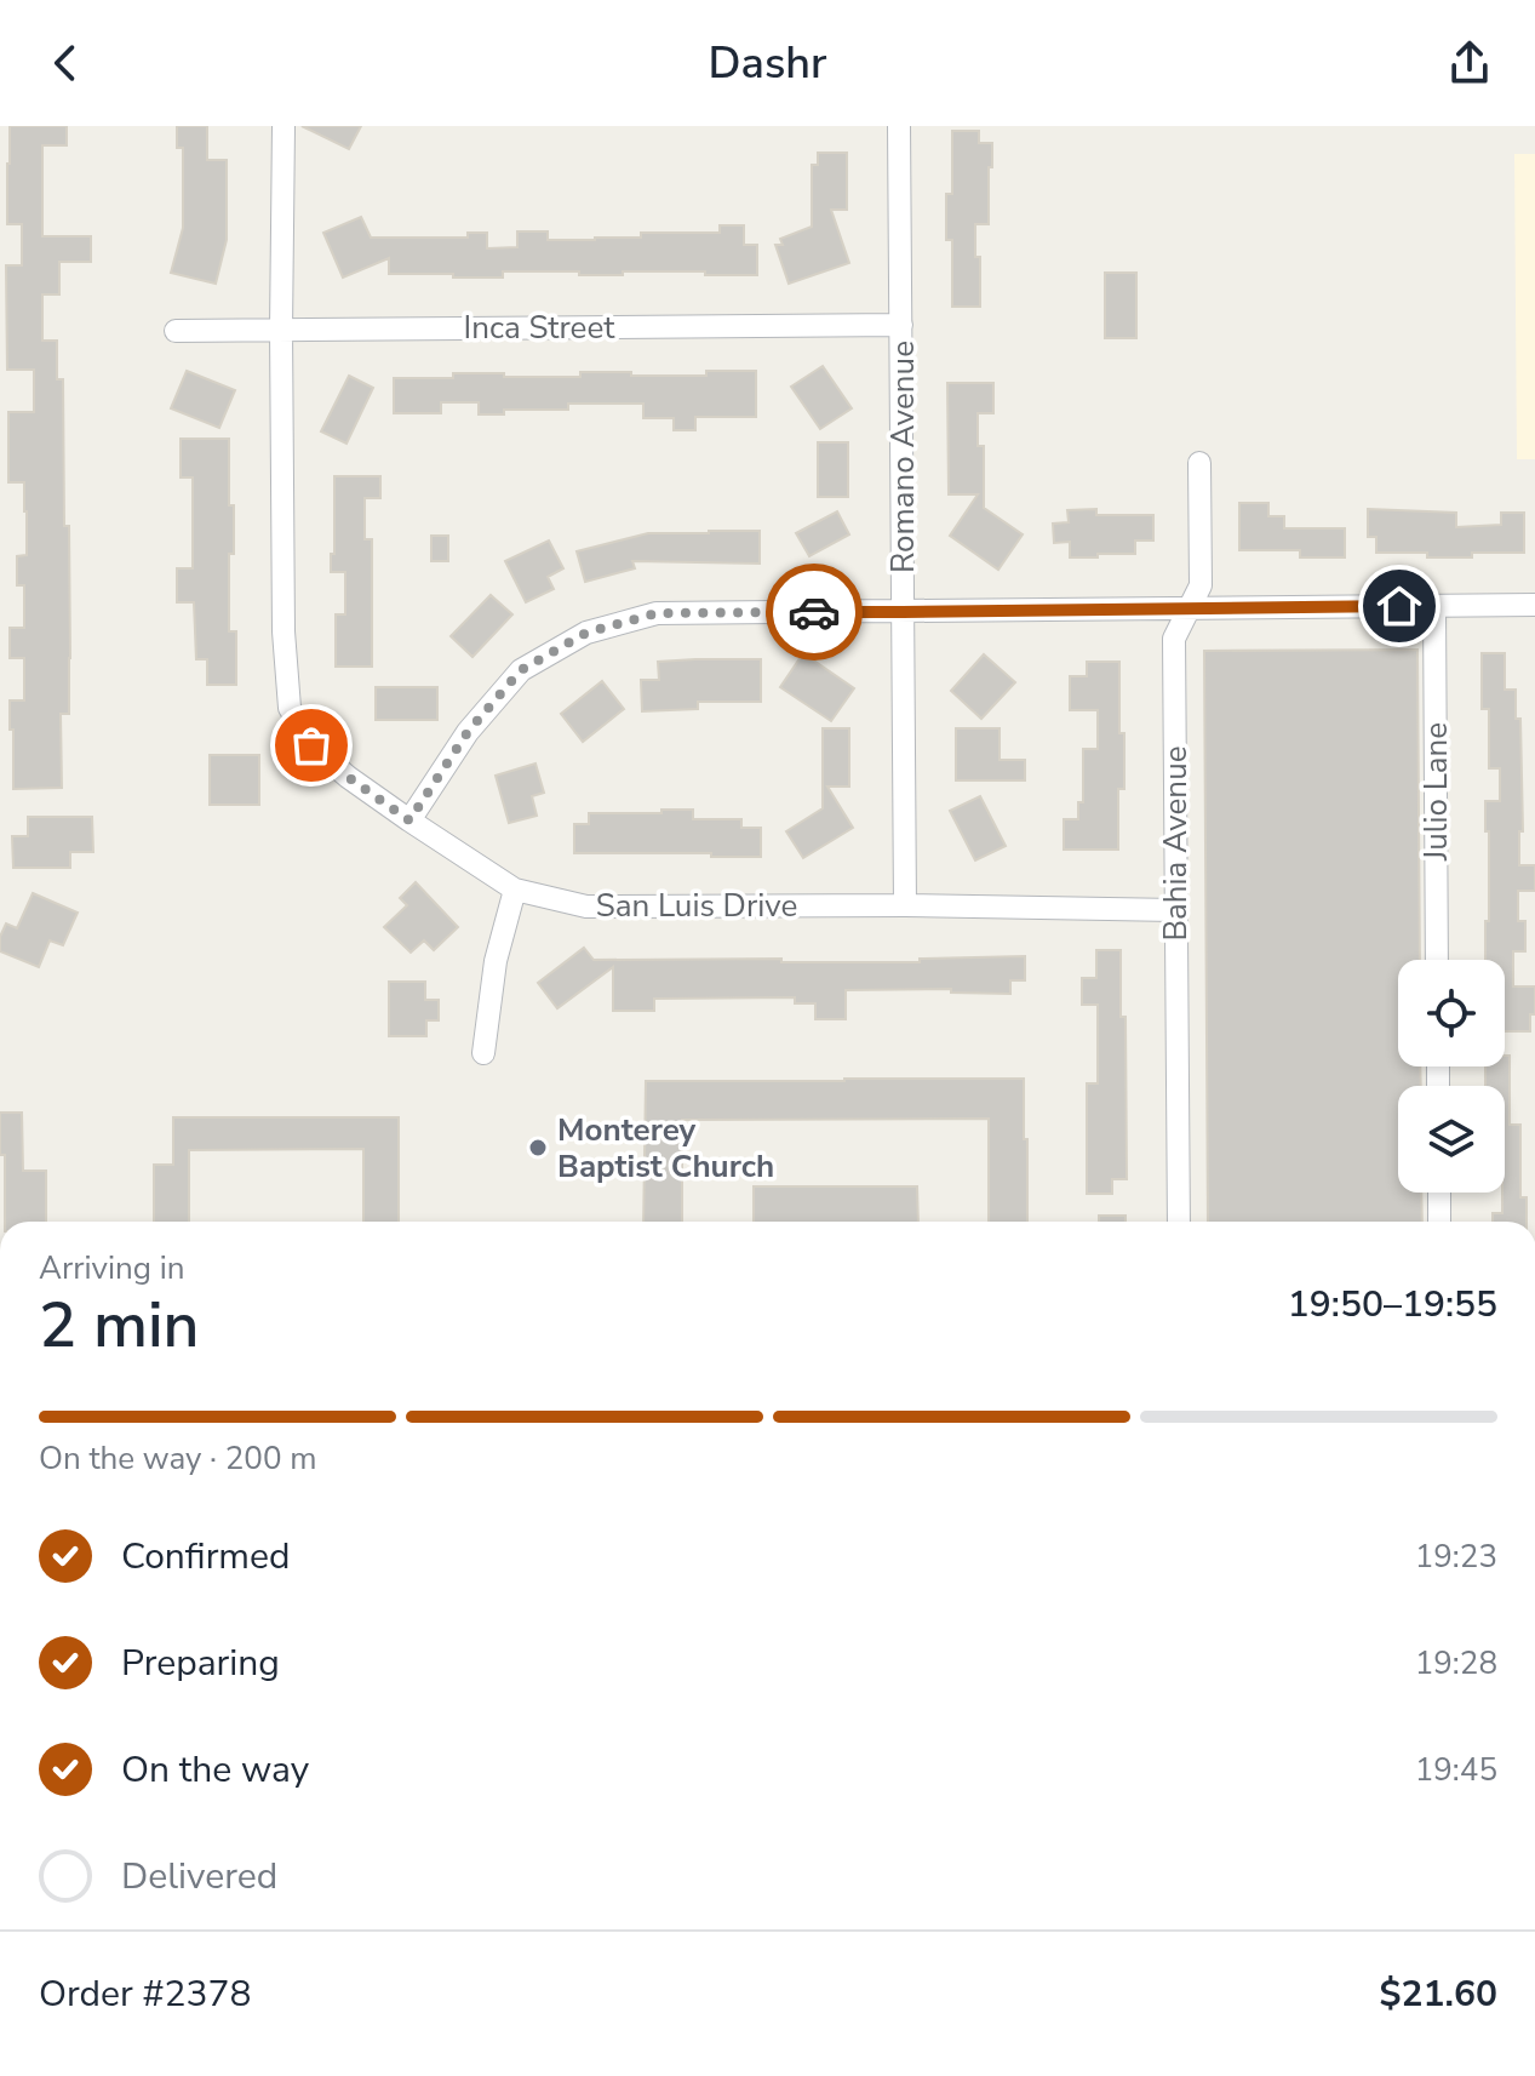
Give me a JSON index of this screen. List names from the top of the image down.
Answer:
{
  "streets": {
    "street": [
      "Inca Street",
      "Romano Avenue",
      "Julio Lane",
      "Bahia Avenue",
      "San Luis Drive"
    ]
  },
  "crossings": [
    ["Inca Street", "Romano Avenue"],
    ["Inca Street", "San Luis Drive"],
    ["Romano Avenue", "San Luis Drive"],
    ["Bahia Avenue", "San Luis Drive"]
  ],
  "places": ["Monterey Baptist Church"],
  "page": {
    "header": "Dashr",
    "heading": ["2 min", "Arriving in", "19:50–19:55"],
    "panel": ["Order #2378", "$21.60"],
    "bar": "On the way · 200 m",
    "list": [
      ["Confirmed", "19:23"],
      ["Preparing", "19:28"],
      ["On the way", "19:45"],
      "Delivered"
    ]
  }
}
